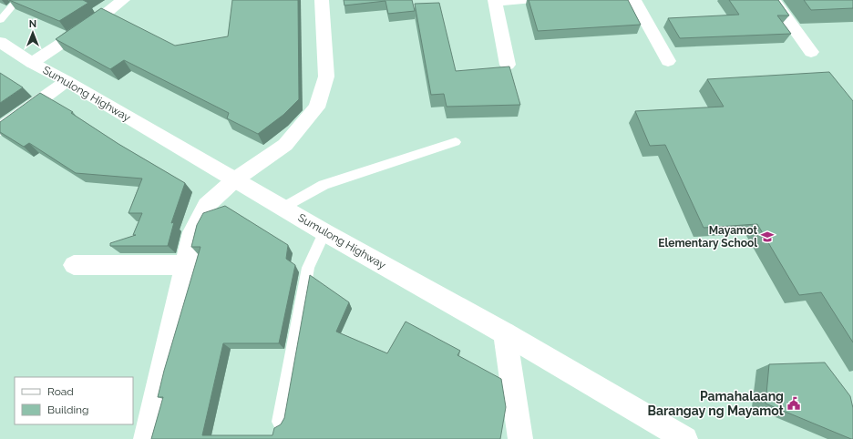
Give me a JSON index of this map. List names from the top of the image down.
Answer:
{
  "streets": {
    "street": ["Sumulong Highway"]
  },
  "places": {
    "school or university": ["Mayamot Elementary School"],
    "public building": ["Pamahalaang Barangay ng Mayamot"]
  },
  "legend": ["Road", "Building"],
  "north": "top"
}
